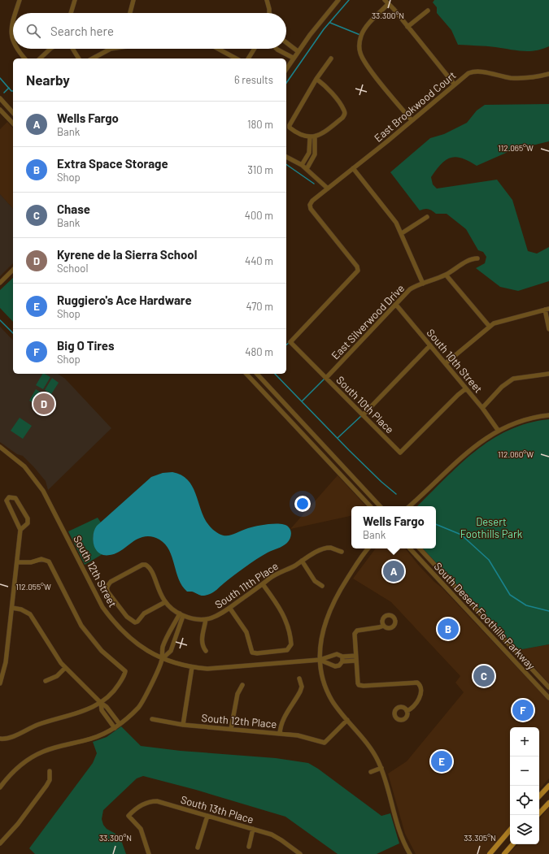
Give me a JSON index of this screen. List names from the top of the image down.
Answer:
{
  "streets": {
    "street": [
      "East Brookwood Court",
      "East Silverwood Drive",
      "South 10th Street",
      "South 10th Place",
      "South 12th Street",
      "South 11th Place",
      "South Desert Foothills Parkway",
      "South 12th Place",
      "South 13th Place"
    ]
  },
  "crossings": [
    ["East Brookwood Court", "South 10th Place"],
    ["East Silverwood Drive", "South 10th Street"],
    ["East Silverwood Drive", "South 10th Place"],
    ["South 10th Street", "South 10th Place"]
  ],
  "parks": ["Desert Foothills Park"],
  "page": {
    "search": "Search here",
    "heading": ["Nearby", "6 results"],
    "list": [
      {
        "mark": "A",
        "name": "Wells Fargo",
        "note": "Bank",
        "value": "180 m"
      },
      {
        "mark": "B",
        "name": "Extra Space Storage",
        "note": "Shop",
        "value": "310 m"
      },
      {
        "mark": "C",
        "name": "Chase",
        "note": "Bank",
        "value": "400 m"
      },
      {
        "mark": "D",
        "name": "Kyrene de la Sierra School",
        "note": "School",
        "value": "440 m"
      },
      {
        "mark": "E",
        "name": "Ruggiero's Ace Hardware",
        "note": "Shop",
        "value": "470 m"
      },
      {
        "mark": "F",
        "name": "Big O Tires",
        "note": "Shop",
        "value": "480 m"
      }
    ],
    "pins": [
      "D",
      "A",
      "B",
      "C",
      "F",
      "E"
    ],
    "popup": ["Wells Fargo", "Bank"],
    "map_buttons": ["+", "−"]
  },
  "coordinates": [
    "33.300°N",
    "112.065°W",
    "112.060°W",
    "112.055°W",
    "33.305°N"
  ]
}
